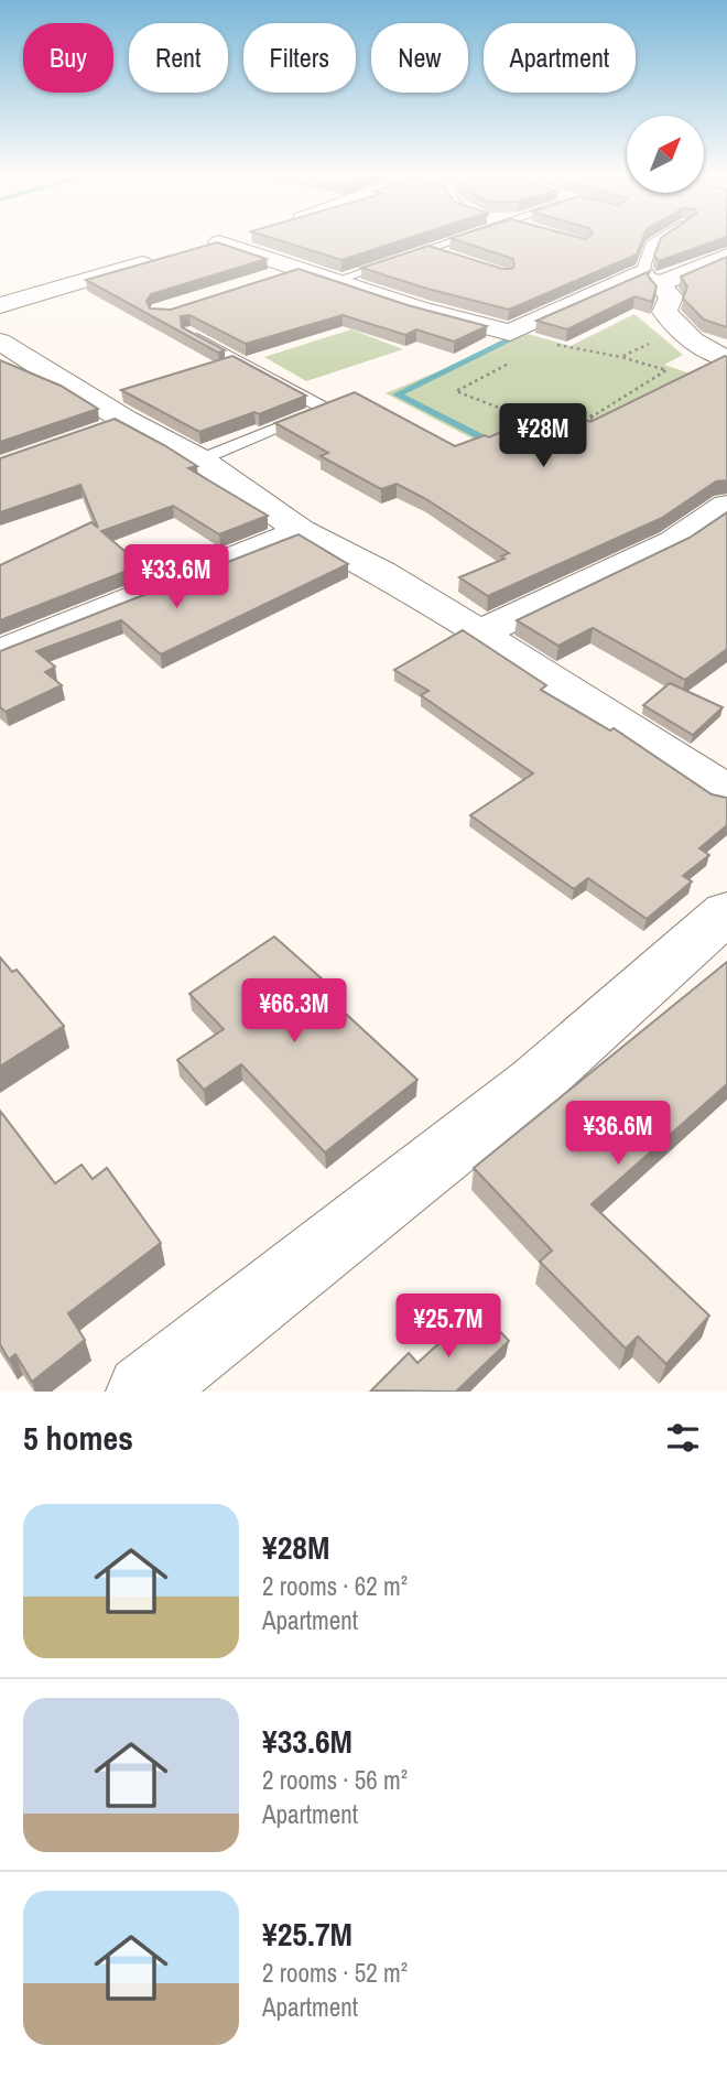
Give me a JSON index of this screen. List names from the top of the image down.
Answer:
{
  "north": "top right",
  "page": {
    "chip": [
      "Buy",
      "Rent",
      "Filters",
      "New",
      "Apartment"
    ],
    "price": [
      "¥28M",
      "¥33.6M",
      "¥66.3M",
      "¥36.6M",
      "¥25.7M"
    ],
    "heading": "5 homes",
    "list": [
      {
        "name": "¥28M",
        "note": "2 rooms · 62 m² · Apartment"
      },
      {
        "name": "¥33.6M",
        "note": "2 rooms · 56 m² · Apartment"
      },
      {
        "name": "¥25.7M",
        "note": "2 rooms · 52 m² · Apartment"
      }
    ]
  }
}
